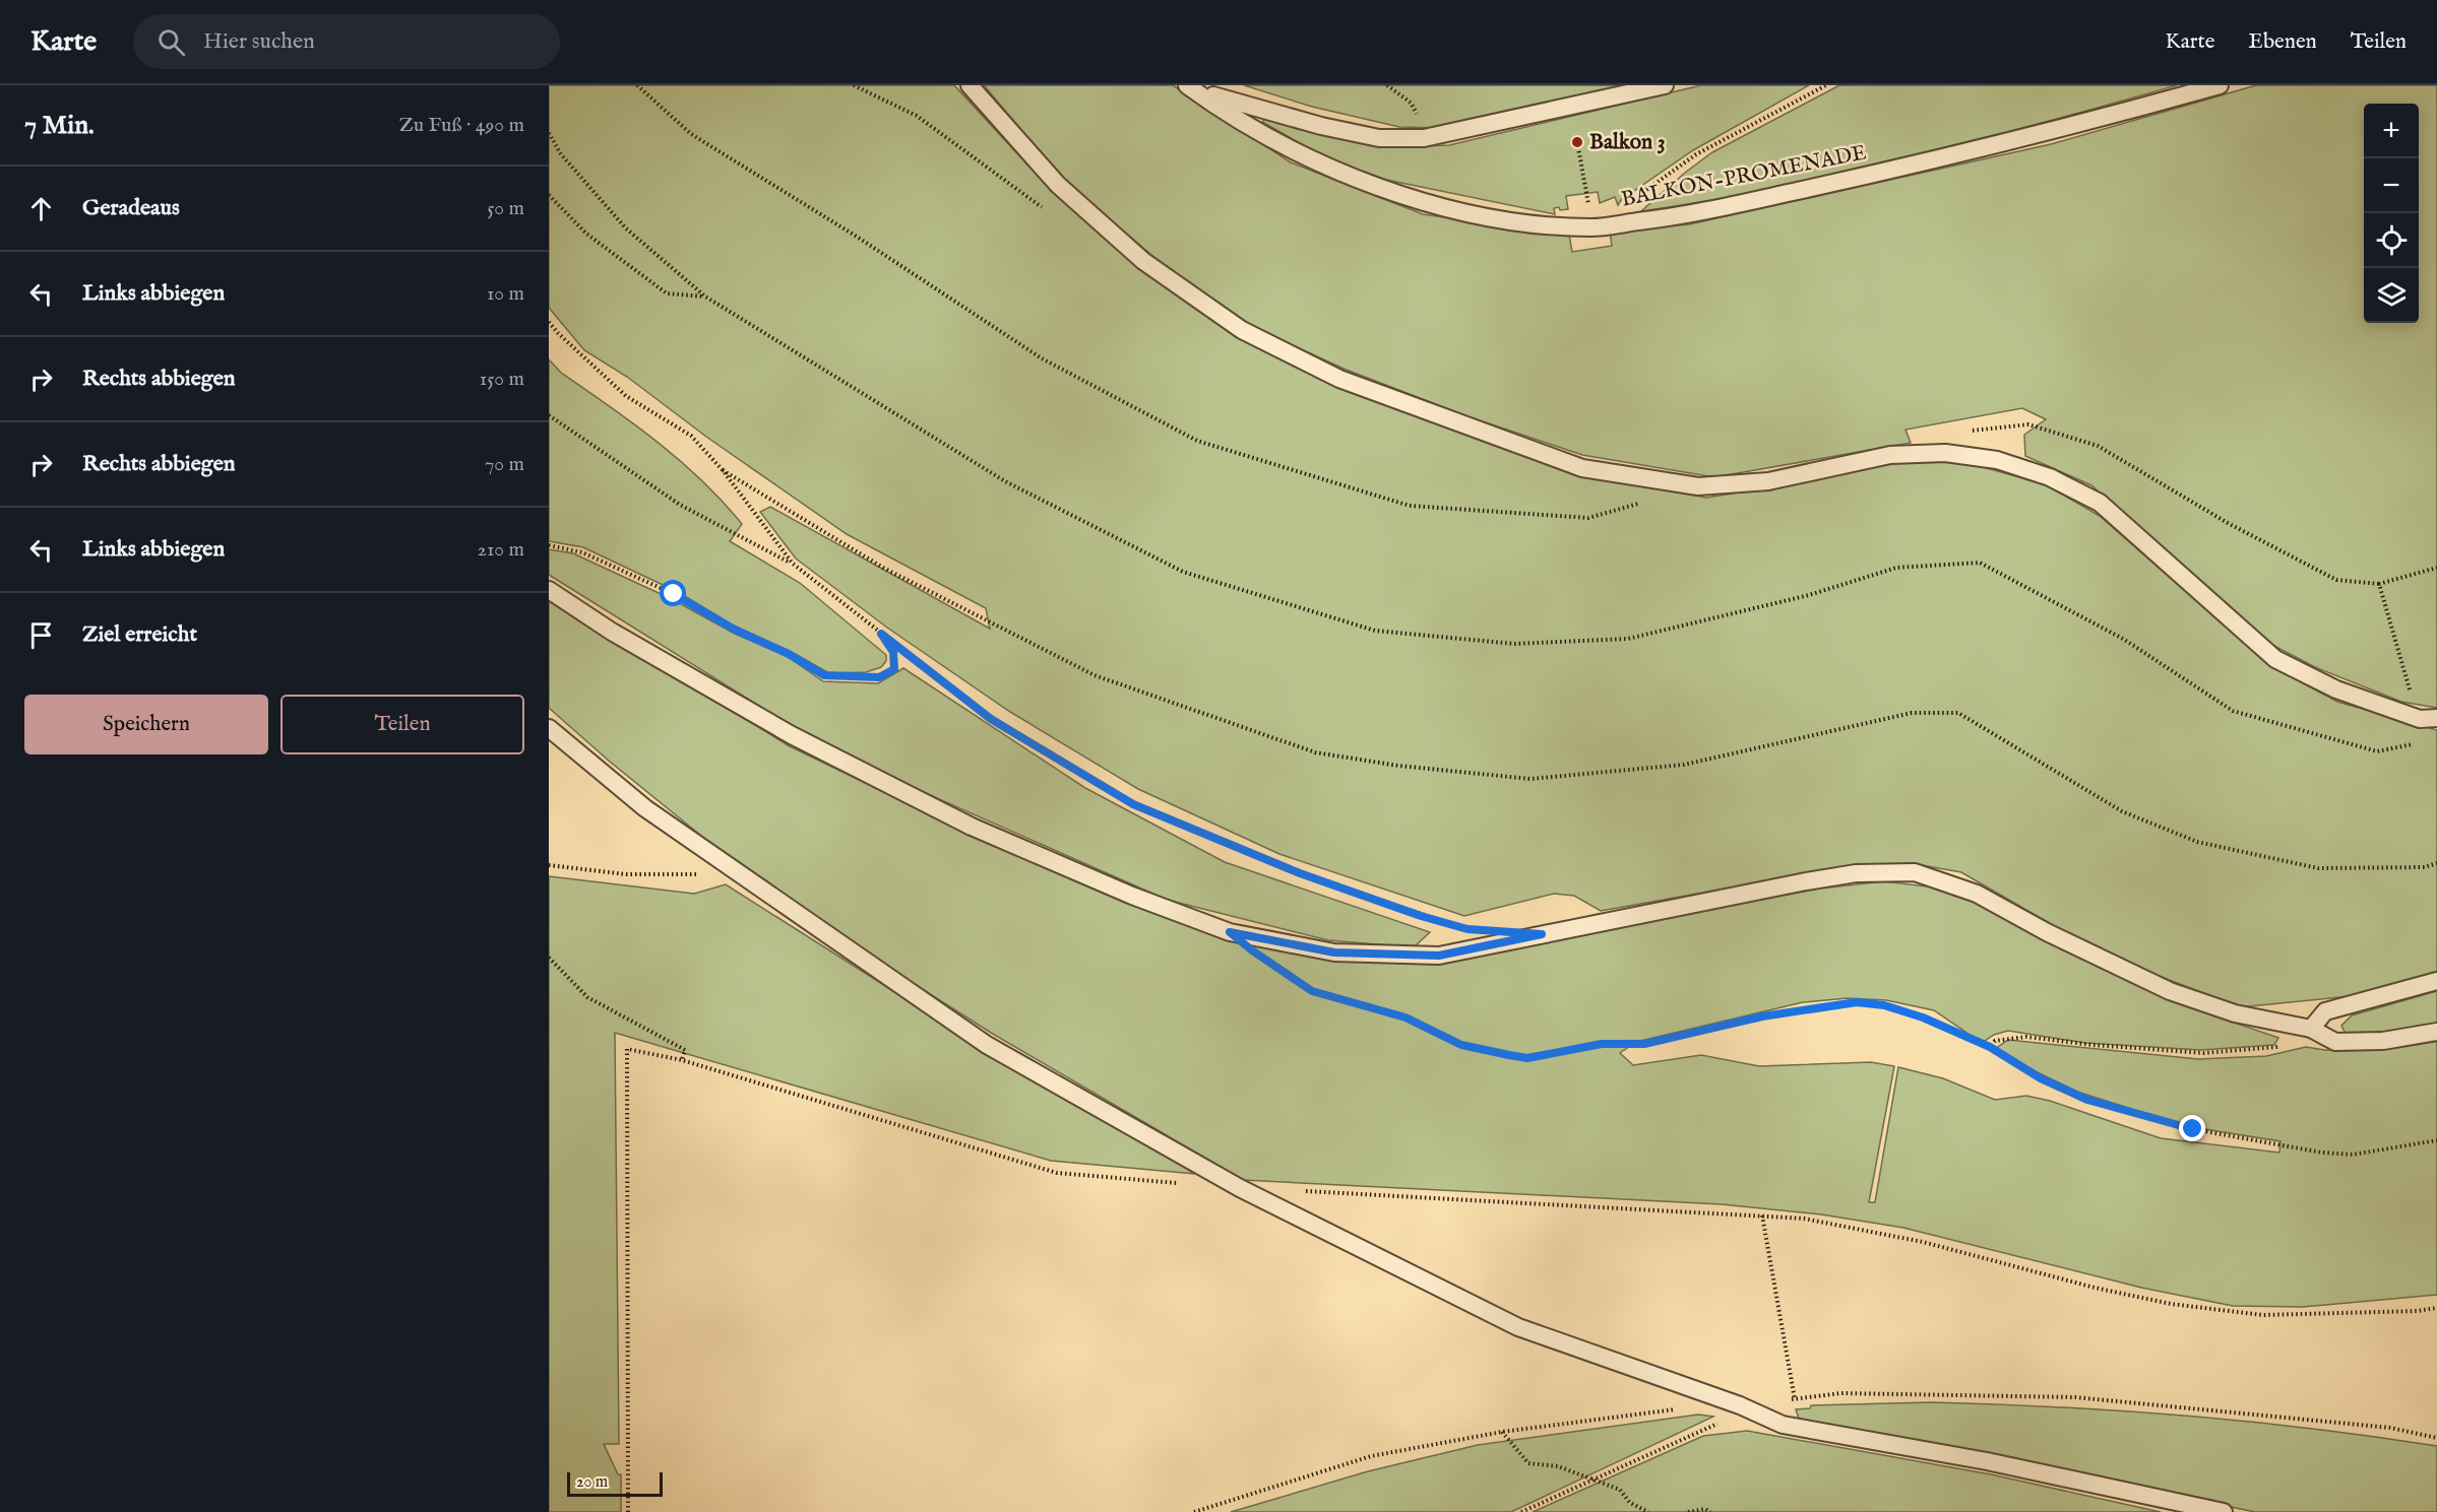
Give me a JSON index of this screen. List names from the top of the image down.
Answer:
{
  "streets": {
    "lane": ["BALKON-PROMENADE"]
  },
  "places": ["Balkon 3"],
  "scale_bar": "20 m",
  "page": {
    "header": "Karte",
    "search": "Hier suchen",
    "nav": ["Karte", "Ebenen", "Teilen"],
    "heading": ["7 Min.", "Zu Fuß · 490 m"],
    "map_buttons": ["+", "−"],
    "list": [
      ["Geradeaus", "50 m"],
      ["Links abbiegen", "10 m"],
      ["Rechts abbiegen", "150 m"],
      ["Rechts abbiegen", "70 m"],
      ["Links abbiegen", "210 m"],
      "Ziel erreicht"
    ],
    "buttons": ["Speichern", "Teilen"],
    "scale": "20 m"
  }
}
